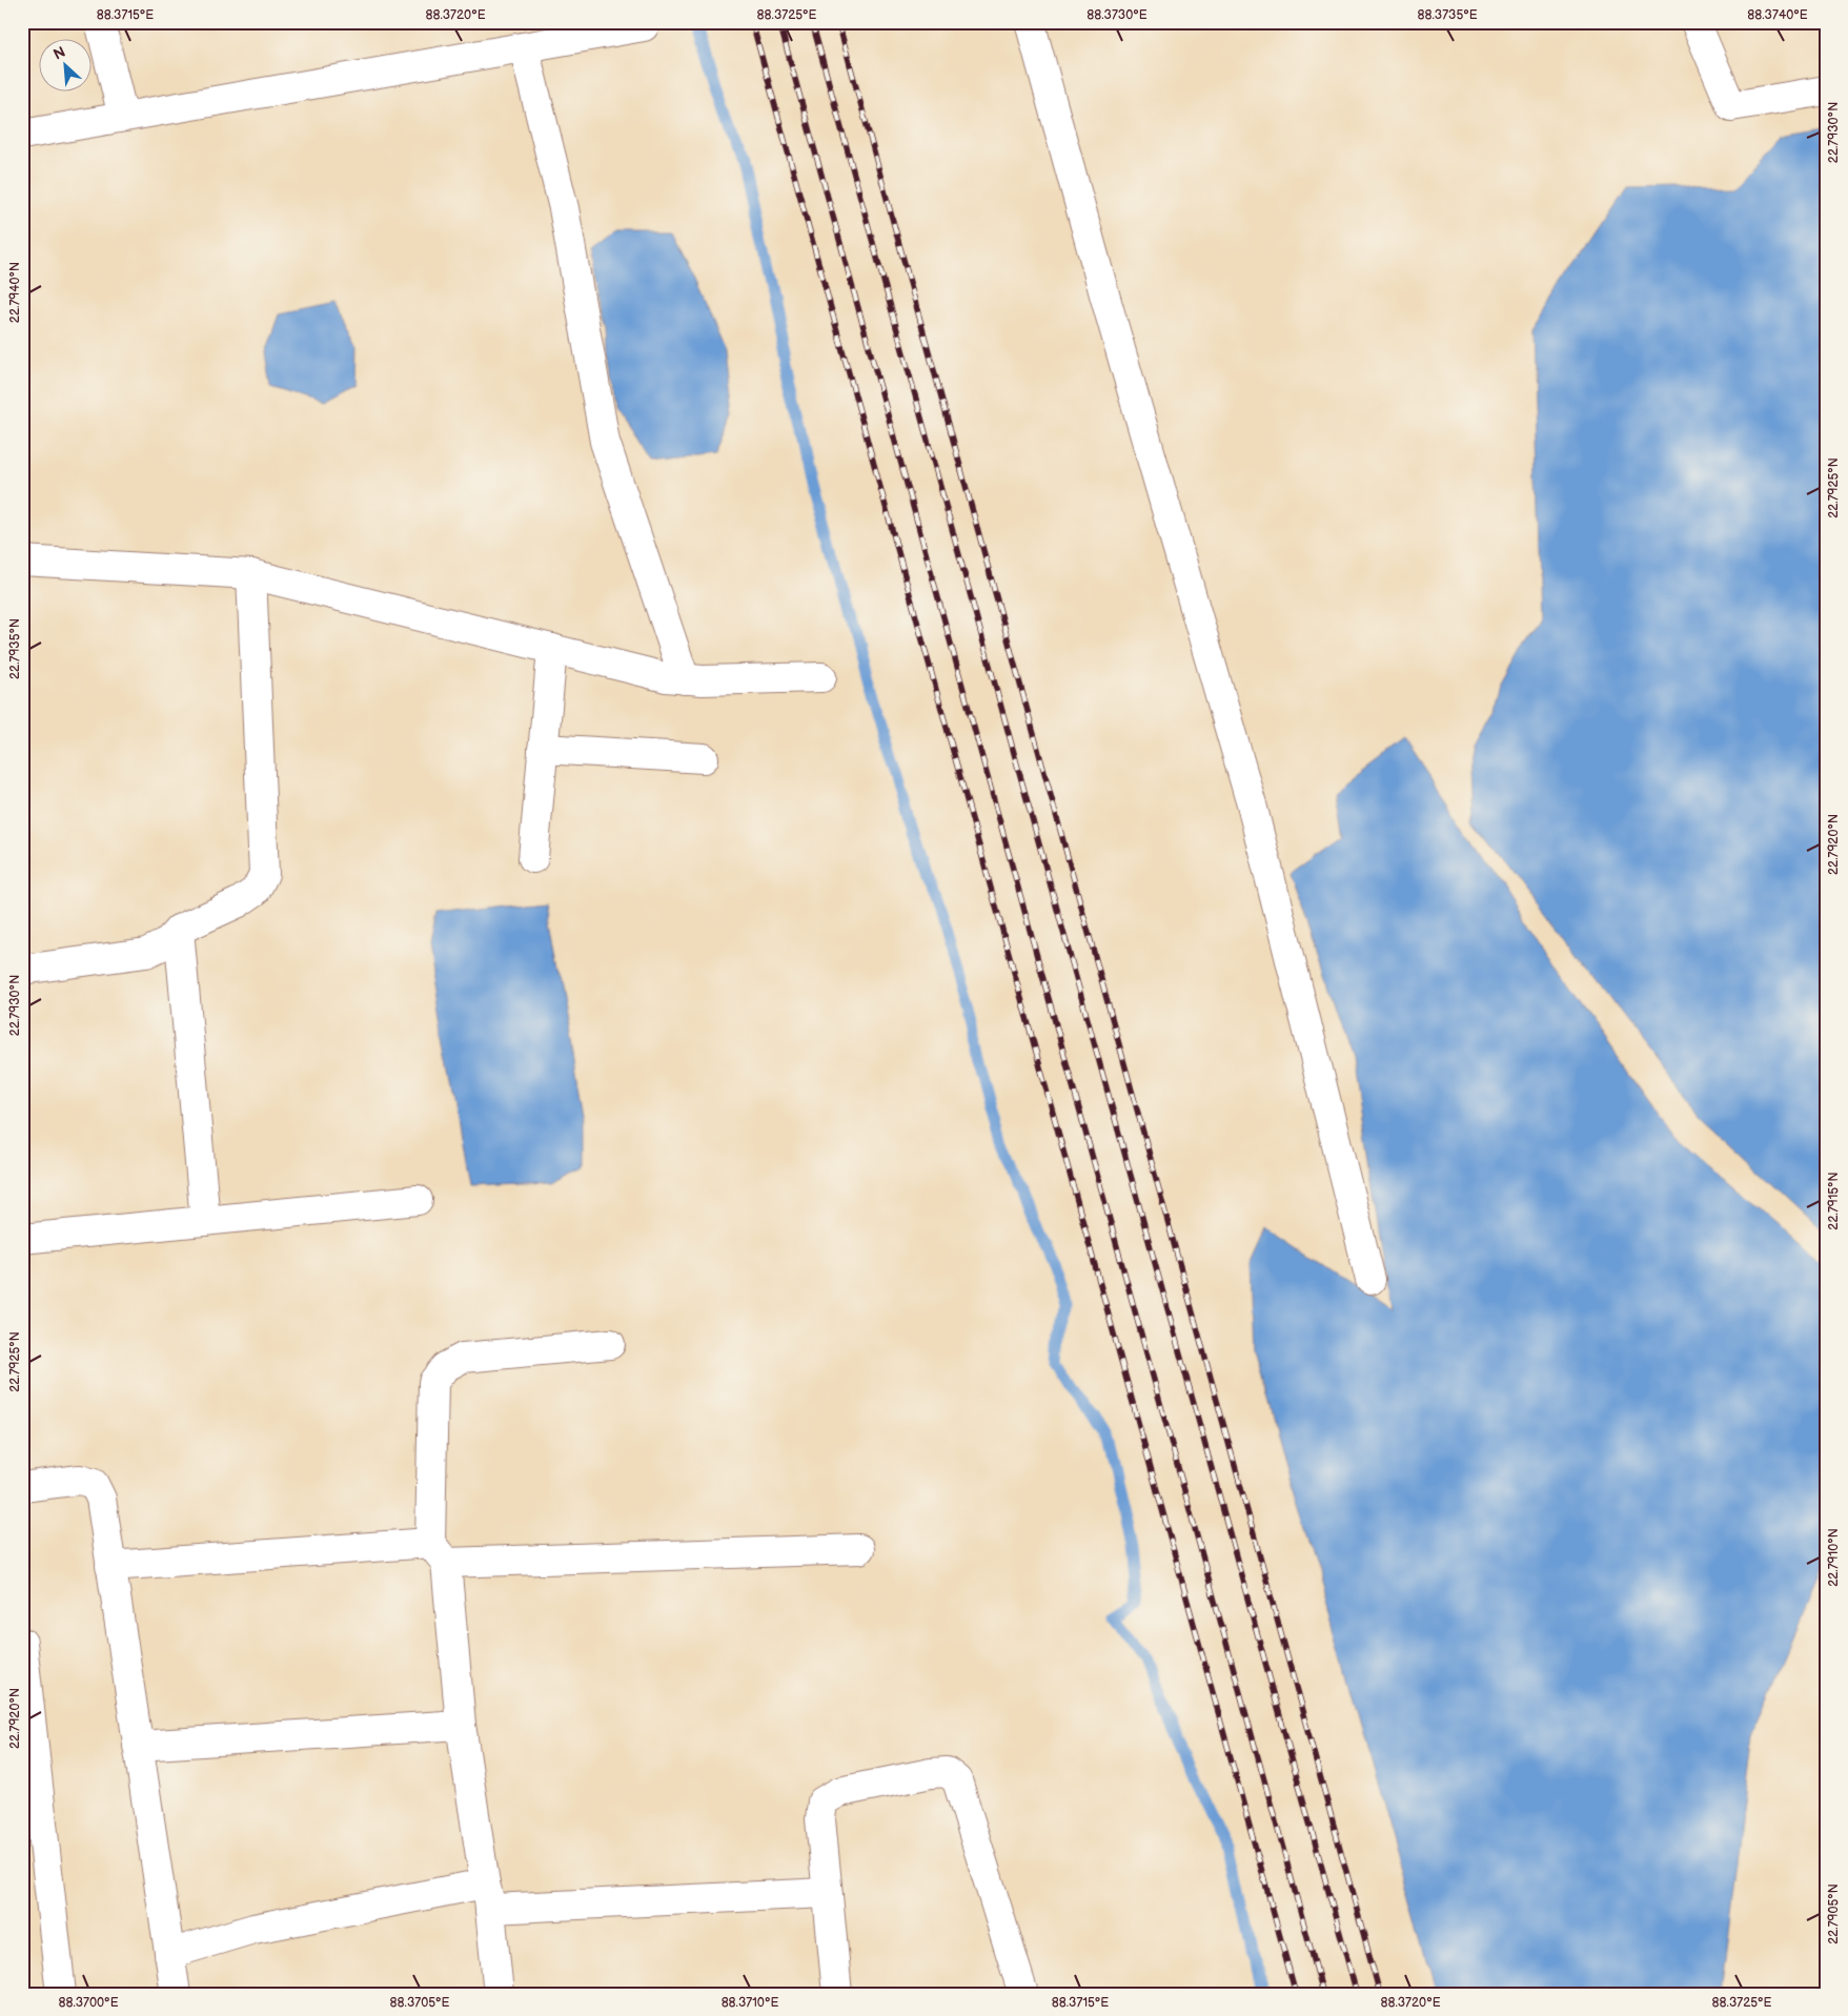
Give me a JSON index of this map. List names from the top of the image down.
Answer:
{
  "north": "top left",
  "coordinates": [
    "88.3715°E",
    "88.3720°E",
    "88.3725°E",
    "88.3730°E",
    "88.3735°E",
    "88.3740°E",
    "22.7930°N",
    "22.7940°N",
    "22.7925°N",
    "22.7935°N",
    "22.7920°N",
    "22.7915°N",
    "22.7910°N",
    "22.7905°N",
    "88.3700°E",
    "88.3705°E",
    "88.3710°E"
  ]
}
